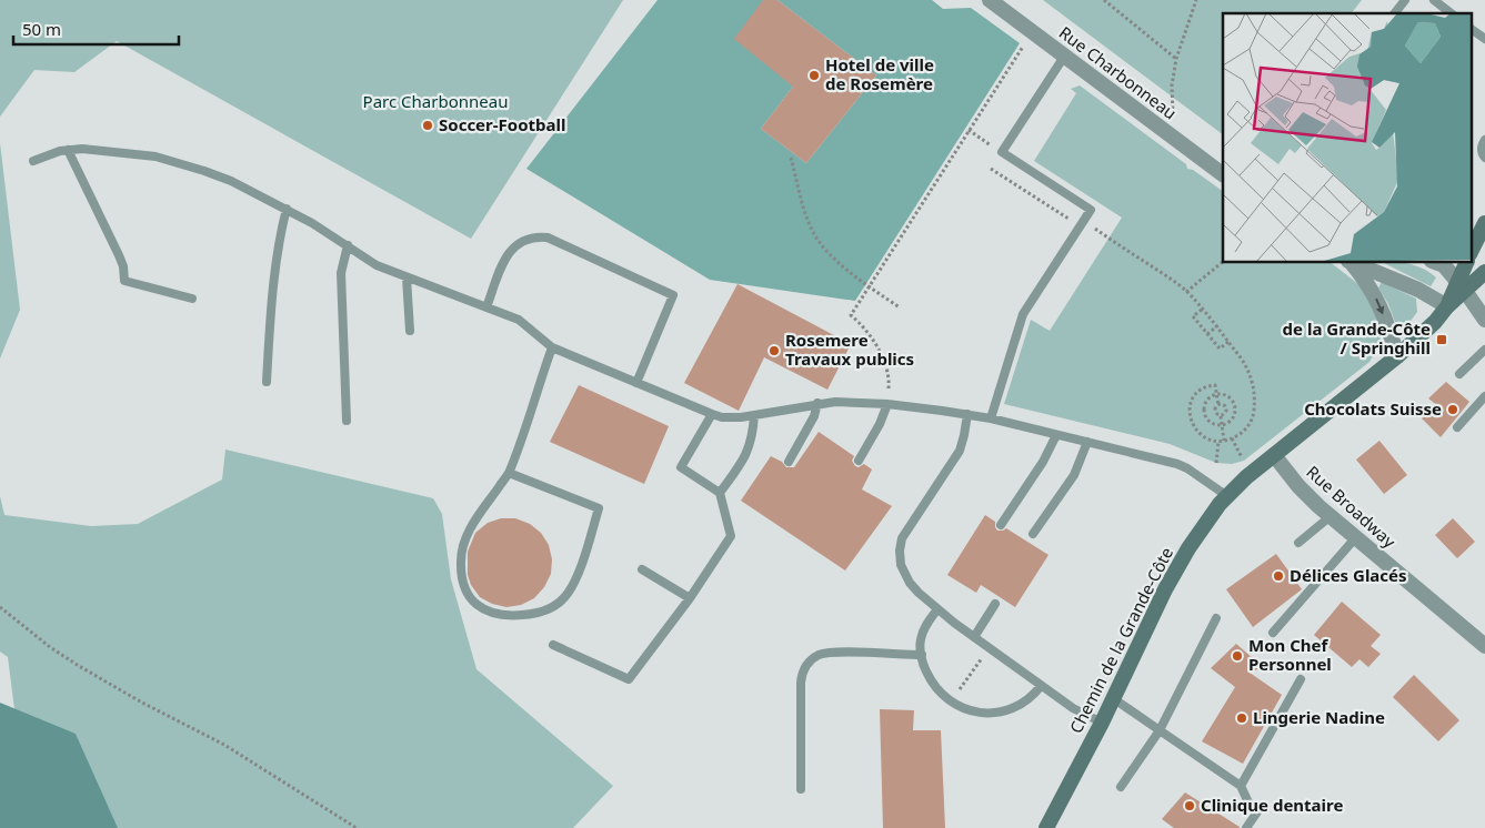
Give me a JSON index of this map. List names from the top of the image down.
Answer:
{
  "streets": {
    "main road": ["Chemin de la Grande-Côte"],
    "street": ["Rue Charbonneau", "Rue Broadway"]
  },
  "crossings": [
    ["Rue Broadway", "Chemin de la Grande-Côte"]
  ],
  "parks": ["Parc Charbonneau"],
  "places": {
    "other": [
      "Hotel de ville de Rosemère",
      "Soccer-Football",
      "Rosemere Travaux publics",
      "Chocolats Suisse",
      "Délices Glacés",
      "Mon Chef Personnel",
      "Lingerie Nadine",
      "Clinique dentaire"
    ],
    "transit": ["de la Grande-Côte / Springhill"]
  },
  "scale_bar": "50 m"
}
